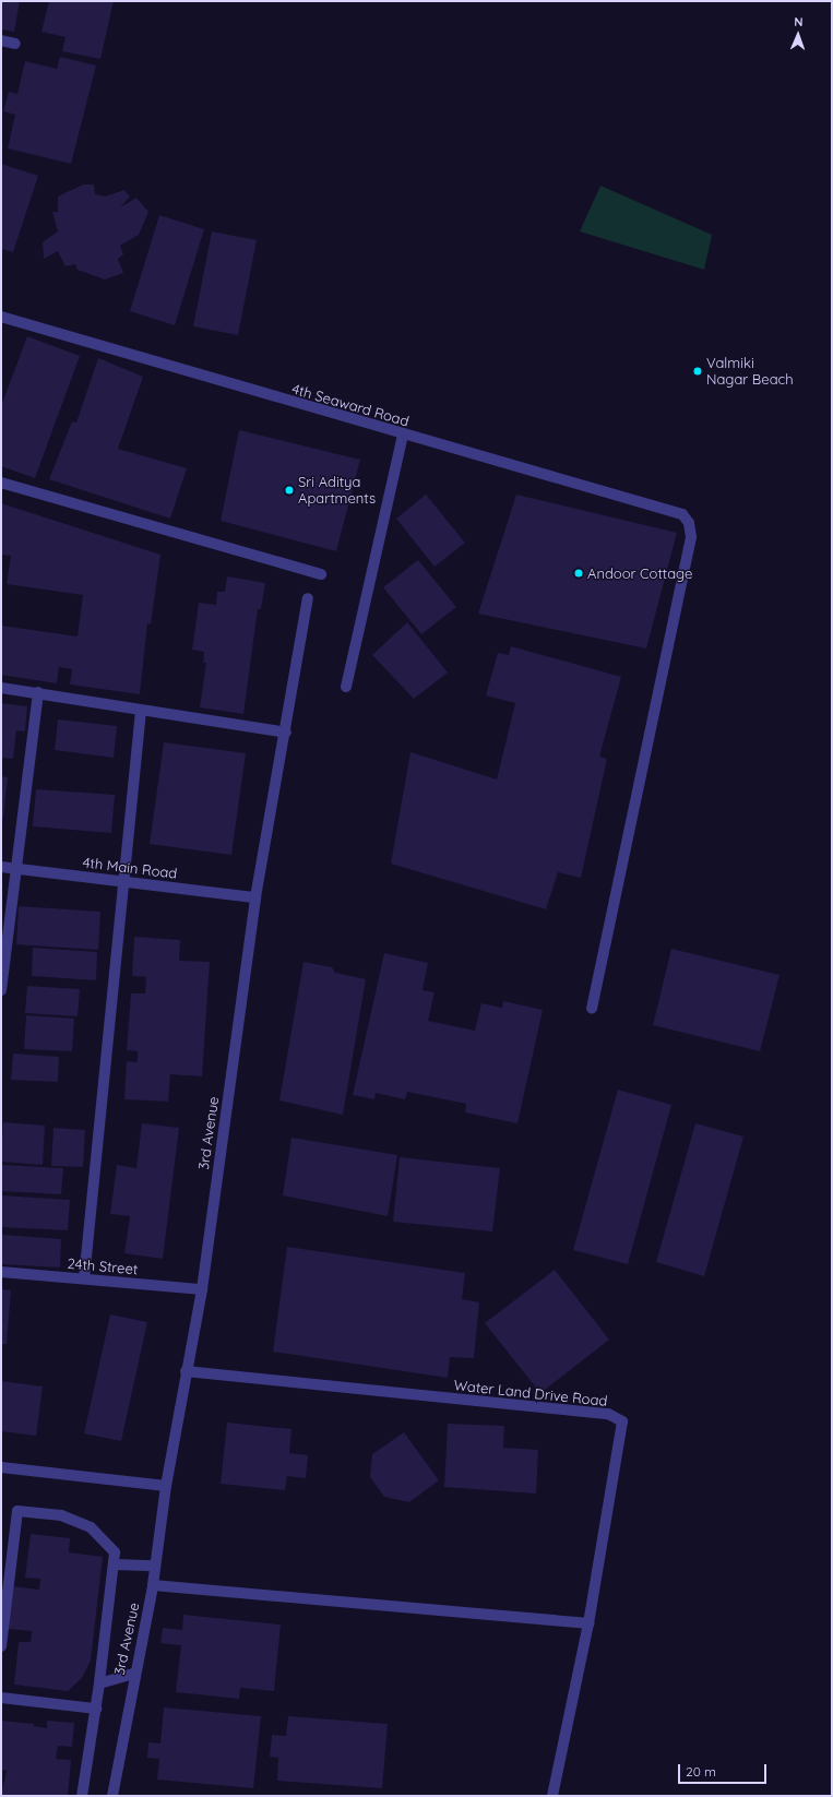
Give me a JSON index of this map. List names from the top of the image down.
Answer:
{
  "streets": {
    "street": [
      "4th Seaward Road",
      "4th Main Road",
      "3rd Avenue",
      "24th Street",
      "Water Land Drive Road"
    ]
  },
  "crossings": [
    ["4th Main Road", "3rd Avenue"],
    ["3rd Avenue", "24th Street"],
    ["3rd Avenue", "Water Land Drive Road"]
  ],
  "places": ["Valmiki Nagar Beach", "Sri Aditya Apartments", "Andoor Cottage"],
  "scale_bar": "20 m",
  "north": "top"
}
